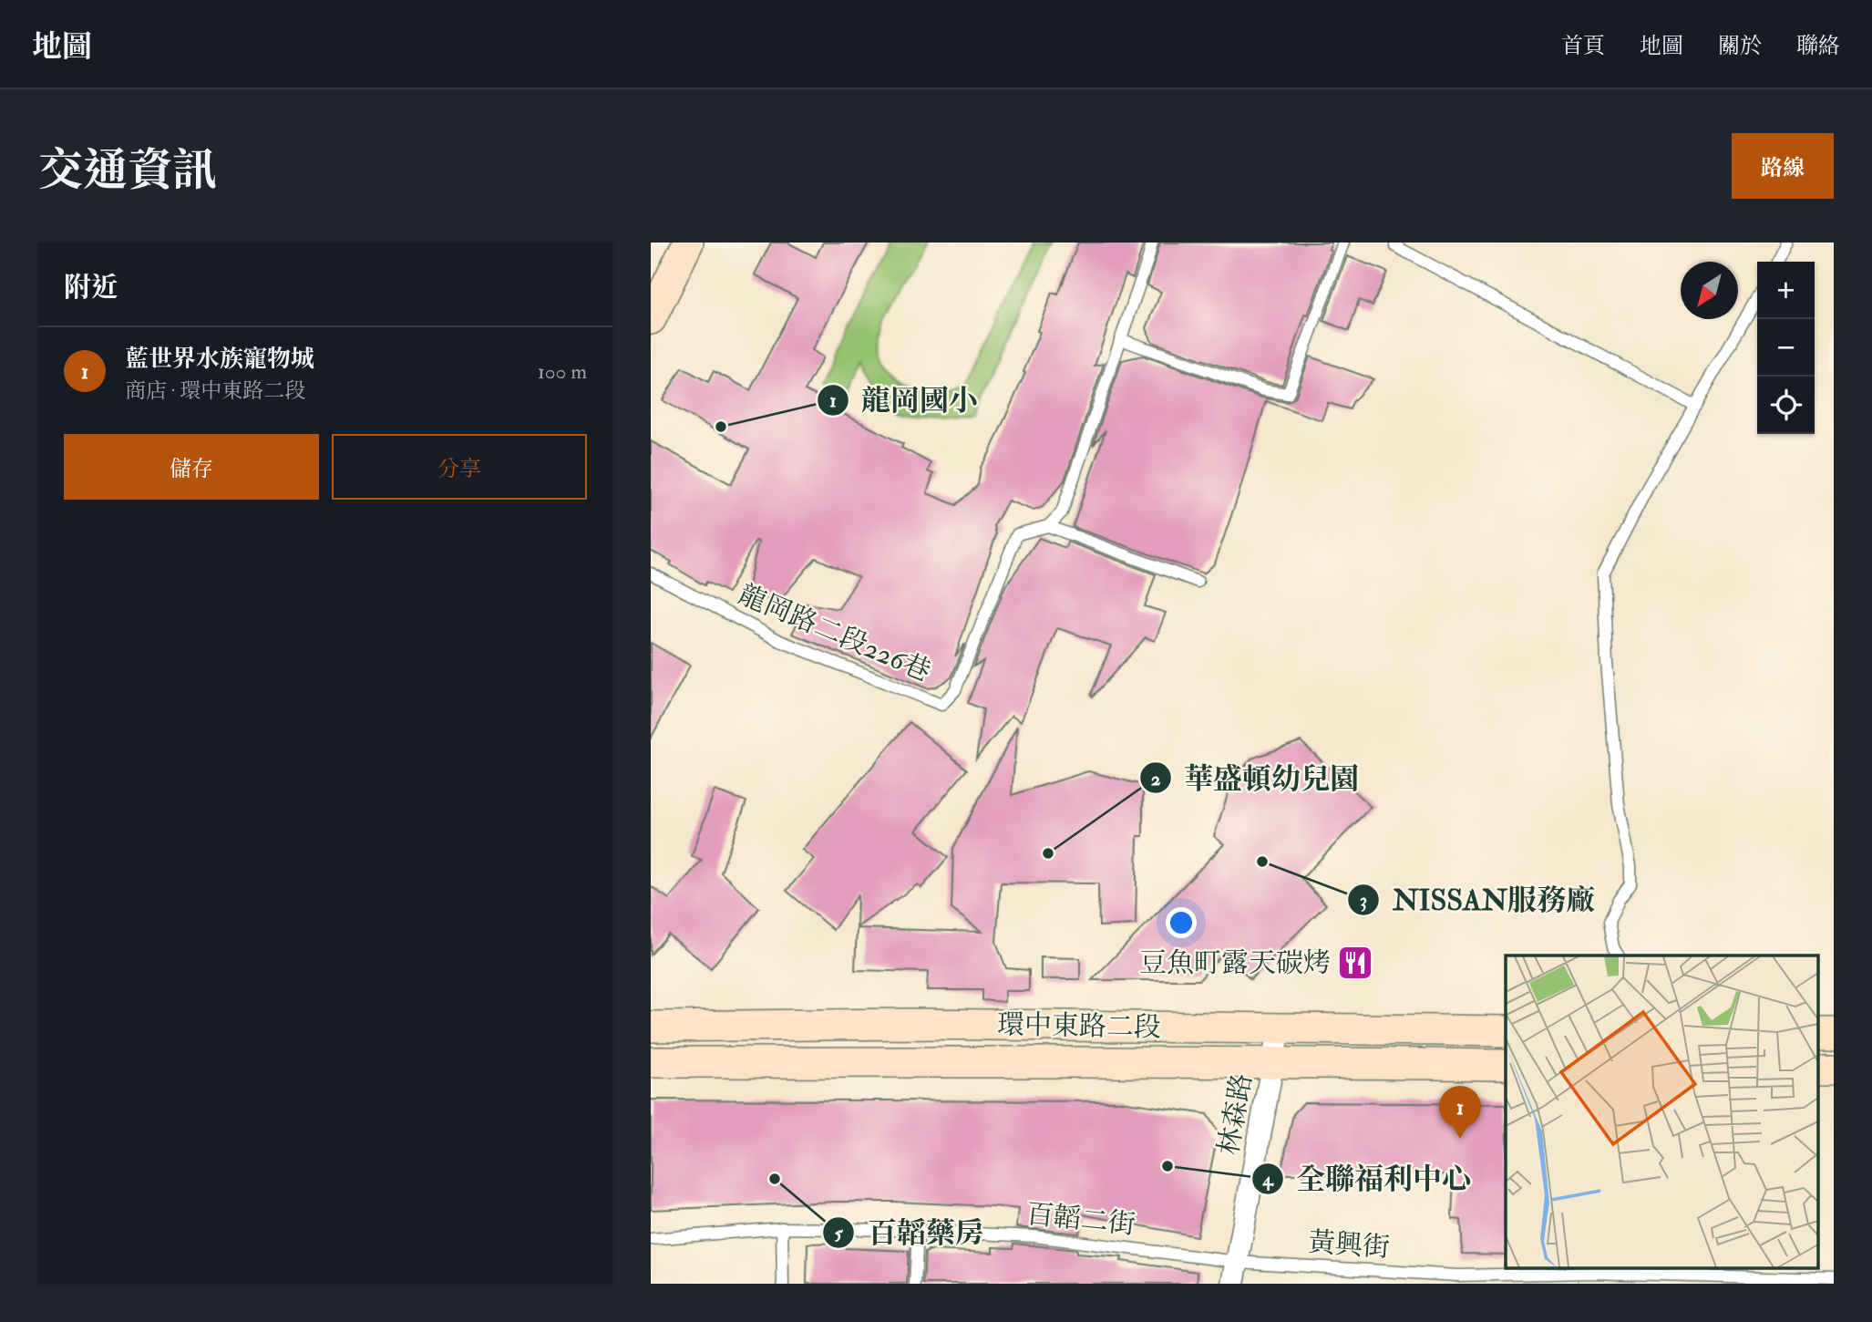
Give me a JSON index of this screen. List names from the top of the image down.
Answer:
{
  "streets": {
    "main road": ["環中東路二段"],
    "street": ["林森路"],
    "lane": ["龍岡路二段226巷", "百韜二街", "黃興街"]
  },
  "crossings": [
    ["環中東路二段", "林森路"],
    ["林森路", "百韜二街"],
    ["林森路", "黃興街"],
    ["百韜二街", "黃興街"]
  ],
  "places": {
    "other": [
      "龍岡國小",
      "華盛頓幼兒園",
      "NISSAN服務廠",
      "全聯福利中心",
      "百韜藥房"
    ],
    "restaurant": ["豆魚町露天碳烤"]
  },
  "north": "bottom left",
  "page": {
    "header": "地圖",
    "nav": [
      "首頁",
      "地圖",
      "關於",
      "聯絡"
    ],
    "buttons": [
      "路線",
      ["儲存", "分享"]
    ],
    "title": "交通資訊",
    "heading": "附近",
    "map_buttons": ["+", "−"],
    "list": [
      {
        "mark": "1",
        "name": "藍世界水族寵物城",
        "note": "商店 · 環中東路二段",
        "value": "100 m"
      }
    ],
    "pins": "1"
  }
}
